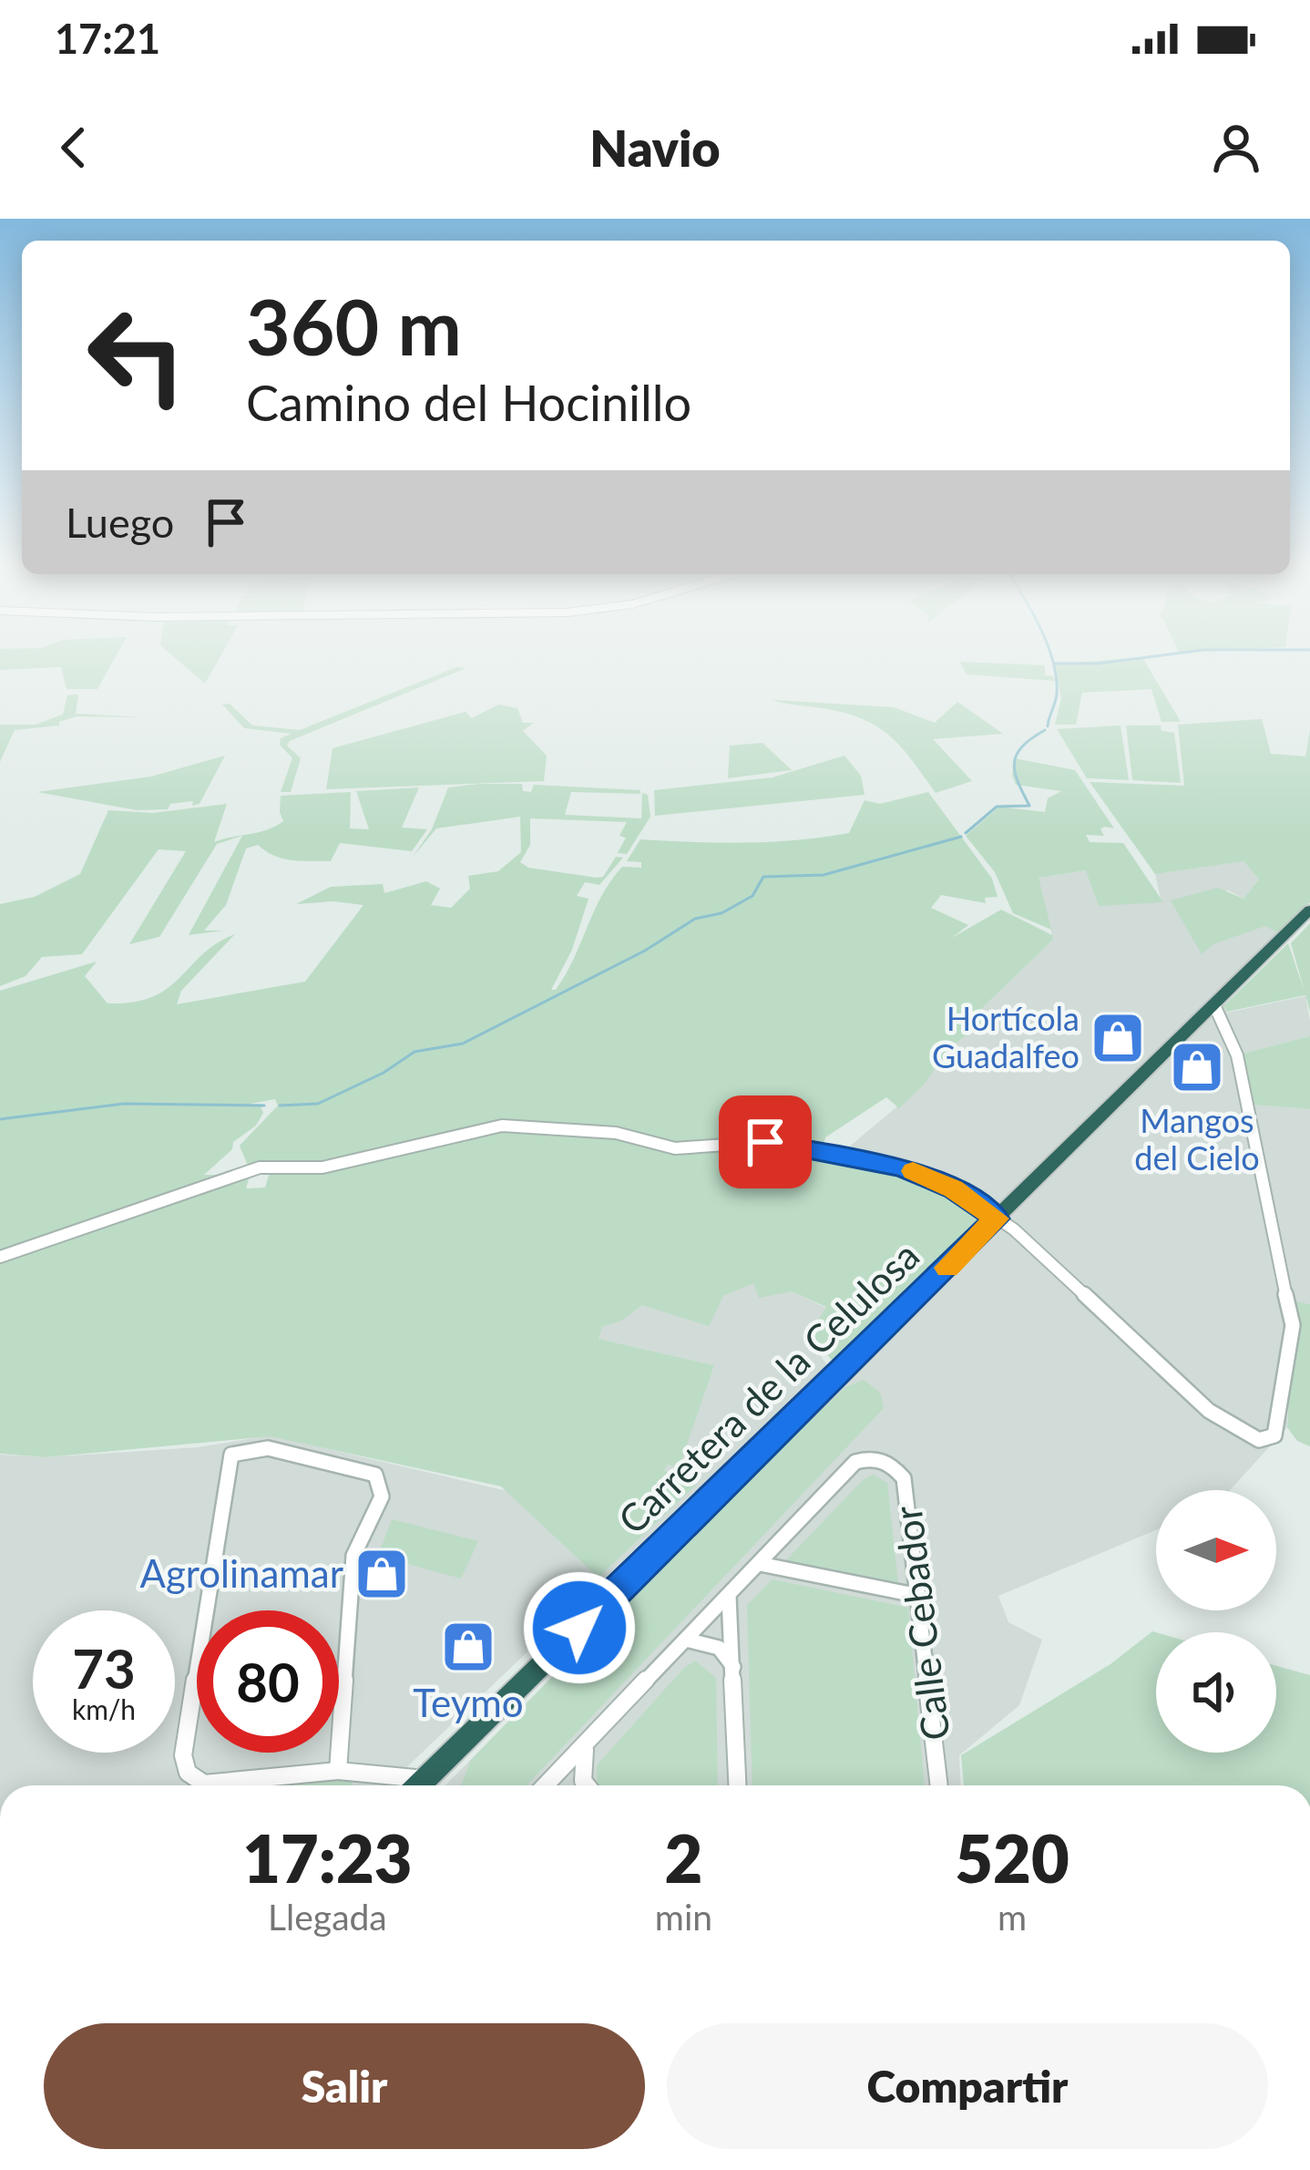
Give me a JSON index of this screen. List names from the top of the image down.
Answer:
{
  "streets": {
    "highway": ["Carretera de la Celulosa"],
    "street": ["Calle Cebador"]
  },
  "places": {
    "shop": [
      "Hortícola Guadalfeo",
      "Mangos del Cielo",
      "Agrolinamar",
      "Teymo"
    ]
  },
  "north": "right",
  "page": {
    "status": "17:21",
    "header": "Navio",
    "turn": ["360 m", "Camino del Hocinillo"],
    "then": "Luego",
    "speed": "73 km/h",
    "limit": "80",
    "eta": [
      "17:23",
      "Llegada",
      "2",
      "min",
      "520",
      "m"
    ],
    "buttons": ["Salir", "Compartir"]
  }
}
